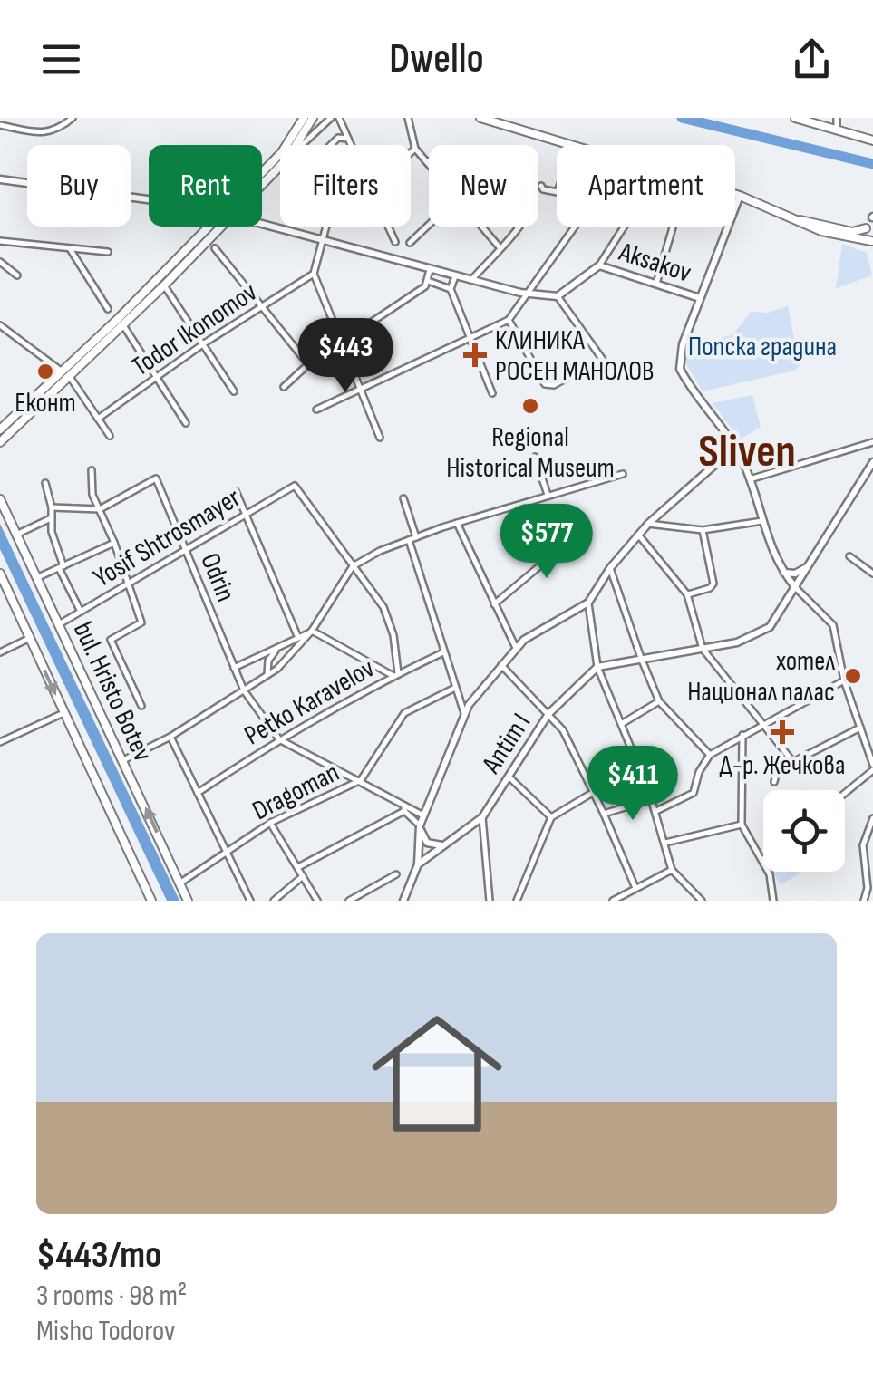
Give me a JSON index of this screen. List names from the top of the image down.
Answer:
{
  "streets": {
    "main road": ["bul. Hristo Botev"],
    "street": [
      "Aksakov",
      "Todor Ikonomov",
      "Yosif Shtrosmayer",
      "Odrin",
      "Petko Karavelov",
      "Antim I",
      "Dragoman"
    ]
  },
  "crossings": [
    ["Yosif Shtrosmayer", "Odrin"],
    ["Yosif Shtrosmayer", "bul. Hristo Botev"],
    ["Odrin", "Petko Karavelov"],
    ["bul. Hristo Botev", "Dragoman"]
  ],
  "districts": ["Sliven"],
  "parks": ["Попска градина"],
  "places": {
    "health": ["КЛИНИКА РОСЕН МАНОЛОВ", "Д-р. Жечкова"],
    "other": ["Еконт", "Regional Historical Museum", "хотел Национал палас"]
  },
  "page": {
    "header": "Dwello",
    "chip": [
      "Buy",
      "Rent",
      "Filters",
      "New",
      "Apartment"
    ],
    "price": ["$443", "$577", "$411"],
    "list": [
      {
        "name": "$443/mo",
        "note": "3 rooms · 98 m² · Misho Todorov"
      }
    ]
  }
}
